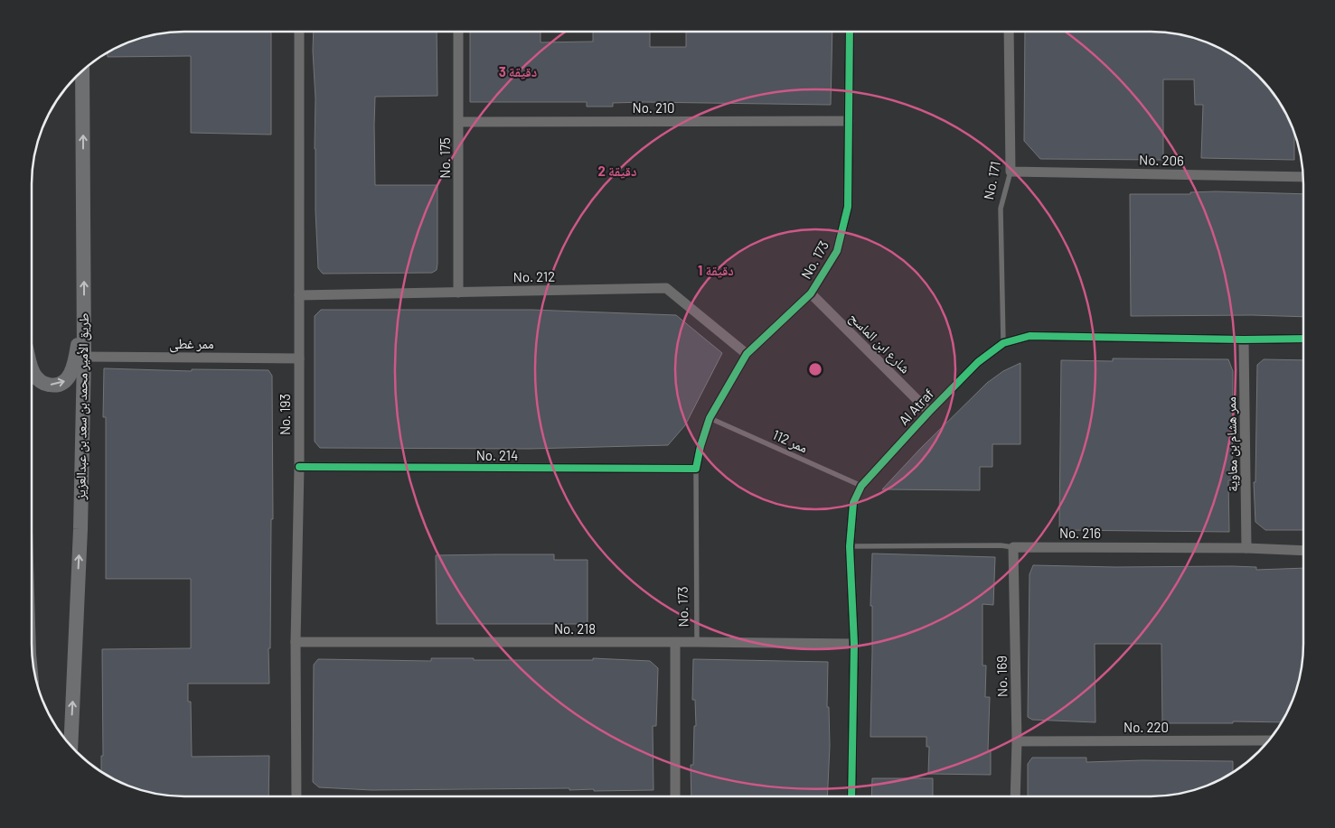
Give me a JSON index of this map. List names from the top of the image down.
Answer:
{
  "streets": {
    "main road": ["طريق الأمير محمد بن سعد بن عبدالعزيز"],
    "street": [
      "No. 210",
      "No. 175",
      "No. 206",
      "No. 171",
      "No. 173",
      "No. 212",
      "شارع ابن الماسح",
      "ممر غطى",
      "Al Atraf",
      "No. 193",
      "ممر هشام بن معاوية",
      "No. 214",
      "No. 216",
      "No. 218",
      "No. 169",
      "No. 220"
    ],
    "lane": ["ممر 112"]
  },
  "crossings": [
    ["No. 210", "No. 175"],
    ["No. 210", "No. 173"],
    ["No. 175", "No. 212"],
    ["No. 206", "No. 171"],
    ["No. 171", "Al Atraf"],
    ["No. 173", "No. 212"],
    ["No. 173", "شارع ابن الماسح"],
    ["No. 173", "ممر 112"],
    ["No. 173", "No. 214"],
    ["No. 173", "No. 218"],
    ["No. 212", "No. 193"],
    ["شارع ابن الماسح", "Al Atraf"],
    ["ممر غطى", "طريق الأمير محمد بن سعد بن عبدالعزيز"],
    ["ممر غطى", "No. 193"],
    ["Al Atraf", "ممر 112"],
    ["Al Atraf", "ممر هشام بن معاوية"],
    ["Al Atraf", "No. 216"],
    ["Al Atraf", "No. 218"],
    ["No. 193", "No. 214"],
    ["No. 193", "No. 218"],
    ["ممر هشام بن معاوية", "No. 216"],
    ["No. 216", "No. 169"],
    ["No. 169", "No. 220"]
  ],
  "one_way": ["طريق الأمير محمد بن سعد بن عبدالعزيز"],
  "rings": ["3 دقيقة", "2 دقيقة", "1 دقيقة"]
}
